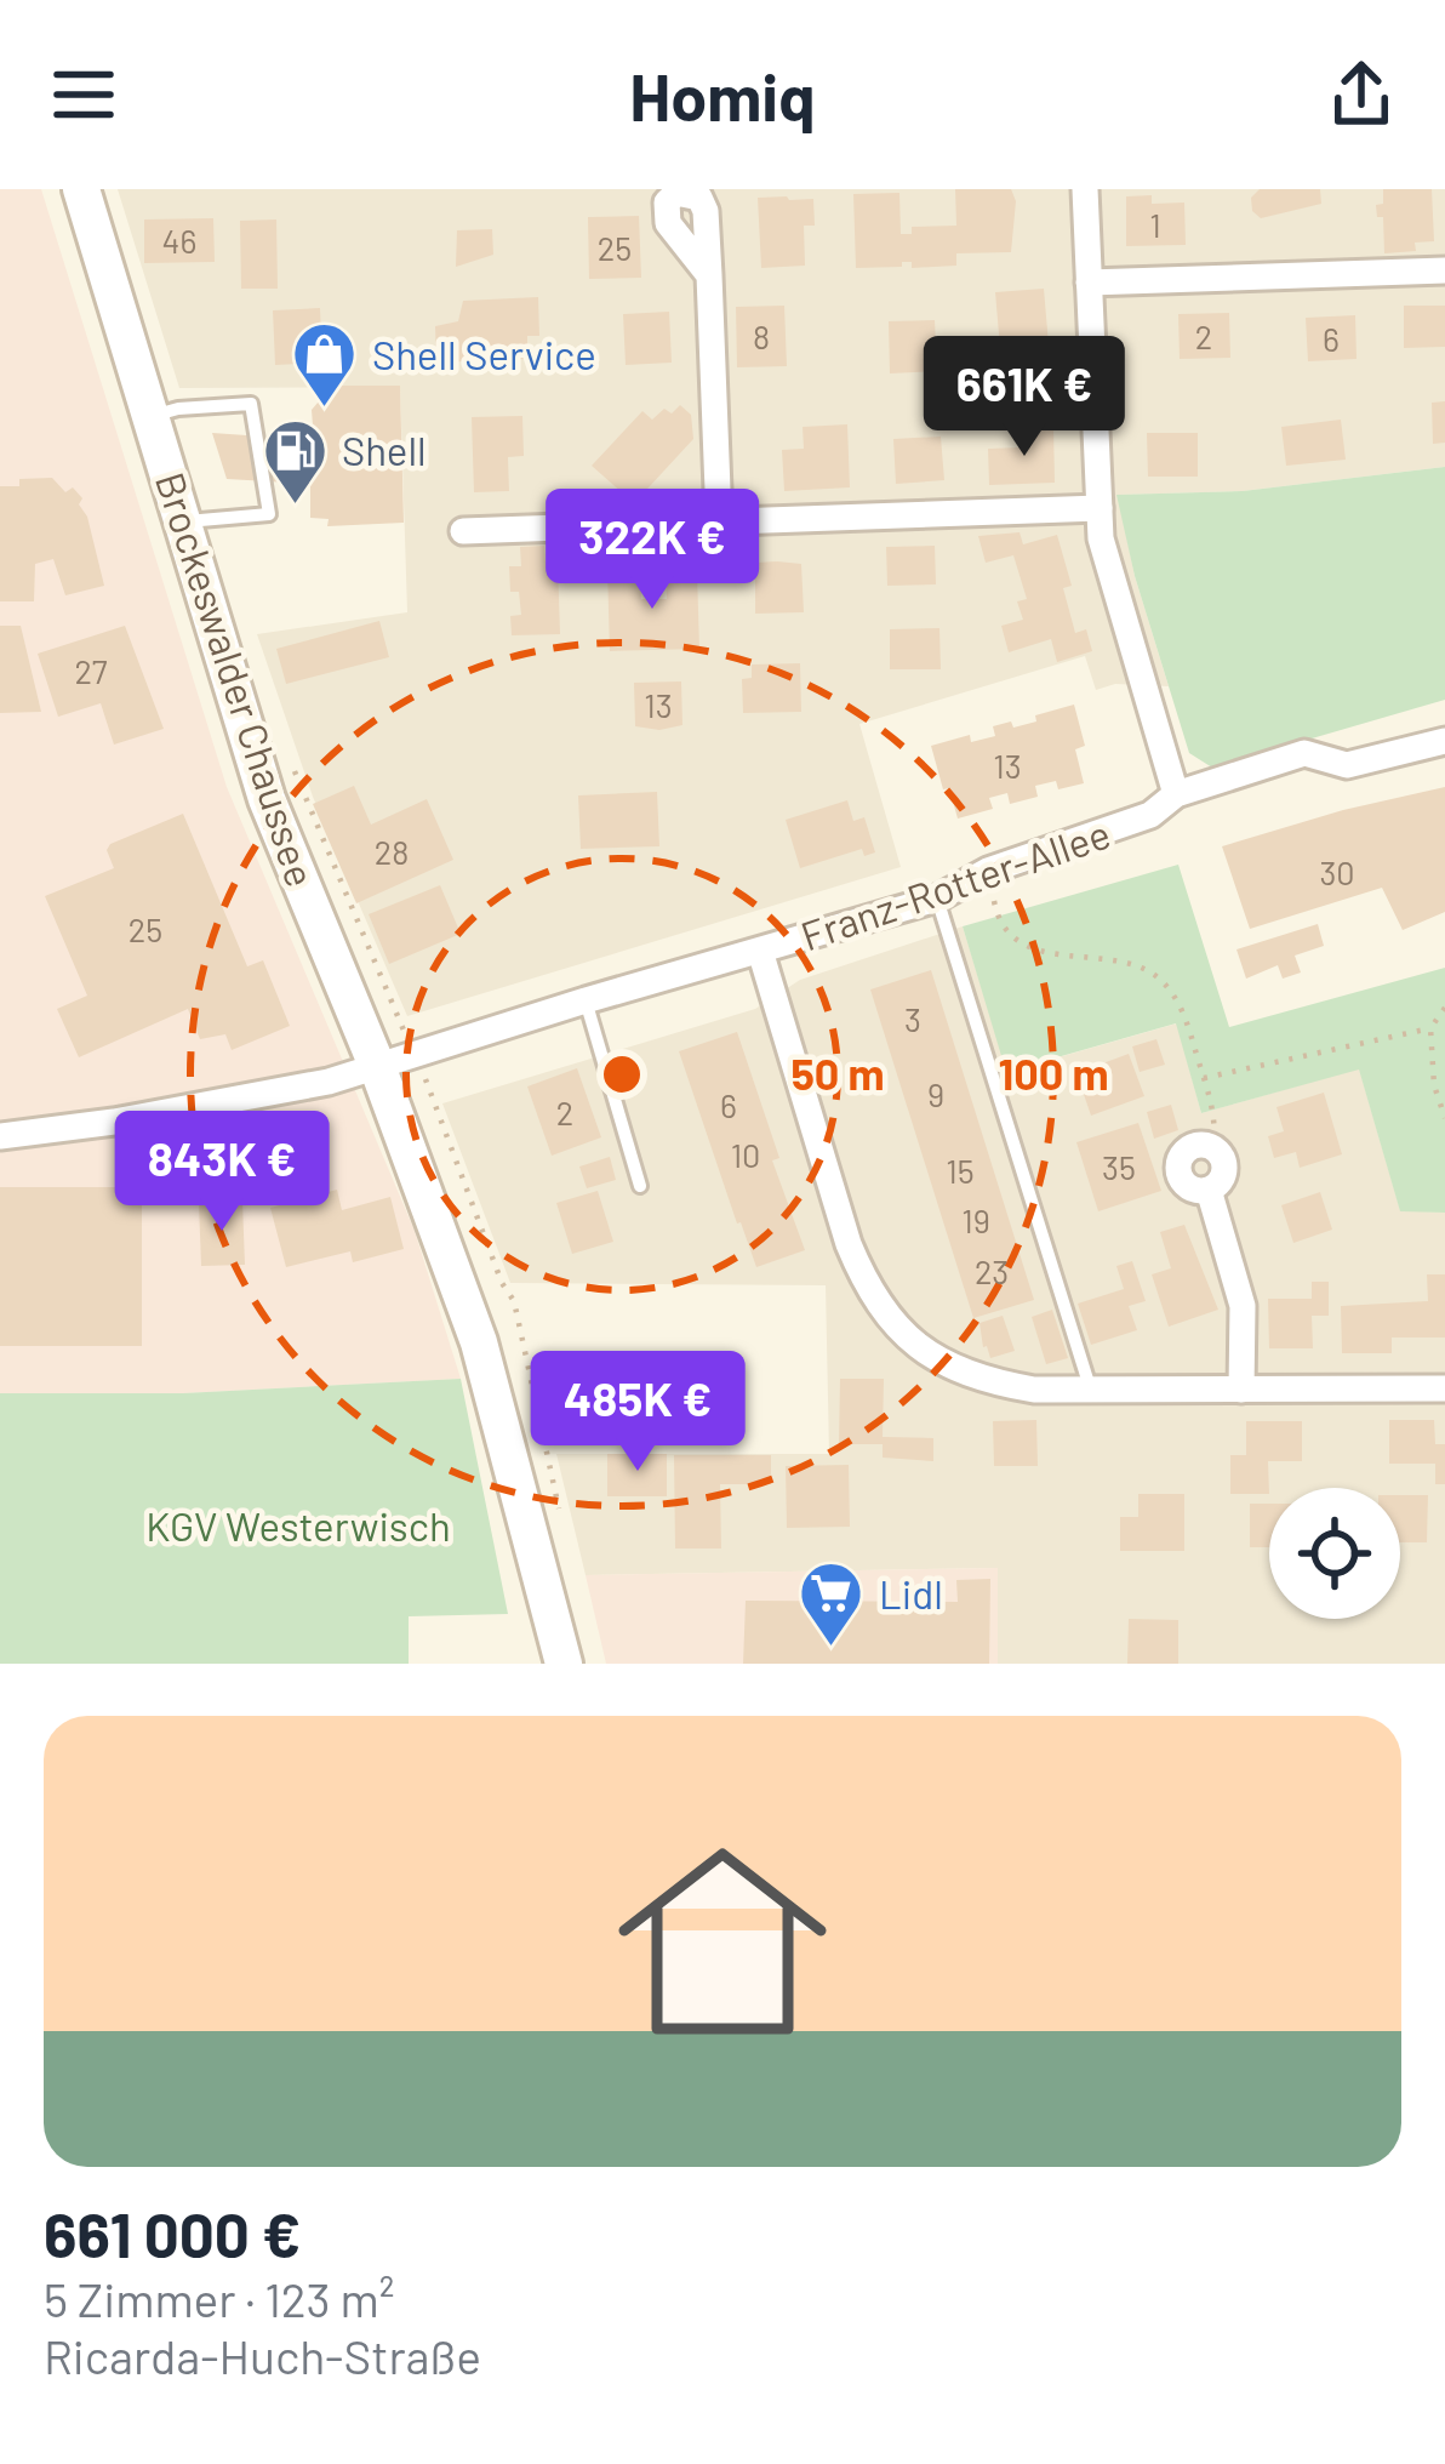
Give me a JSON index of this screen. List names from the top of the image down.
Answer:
{
  "streets": {
    "street": ["Brockeswalder Chaussee", "Franz-Rotter-Allee"]
  },
  "crossings": [
    ["Brockeswalder Chaussee", "Franz-Rotter-Allee"]
  ],
  "parks": ["KGV Westerwisch"],
  "places": {
    "shop": ["Shell Service"],
    "fuel station": ["Shell"],
    "supermarket": ["Lidl"]
  },
  "house_numbers": [
    "1",
    "46",
    "25",
    "8",
    "2",
    "6",
    "27",
    "13",
    "13",
    "28",
    "30",
    "25",
    "3",
    "9",
    "6",
    "2",
    "10",
    "35",
    "15",
    "19",
    "23"
  ],
  "page": {
    "header": "Homiq",
    "price": [
      "661K €",
      "322K €",
      "843K €",
      "485K €"
    ],
    "list": [
      {
        "name": "661 000 €",
        "note": "5 Zimmer · 123 m² · Ricarda-Huch-Straße"
      }
    ]
  },
  "rings": ["50 m", "100 m"]
}
